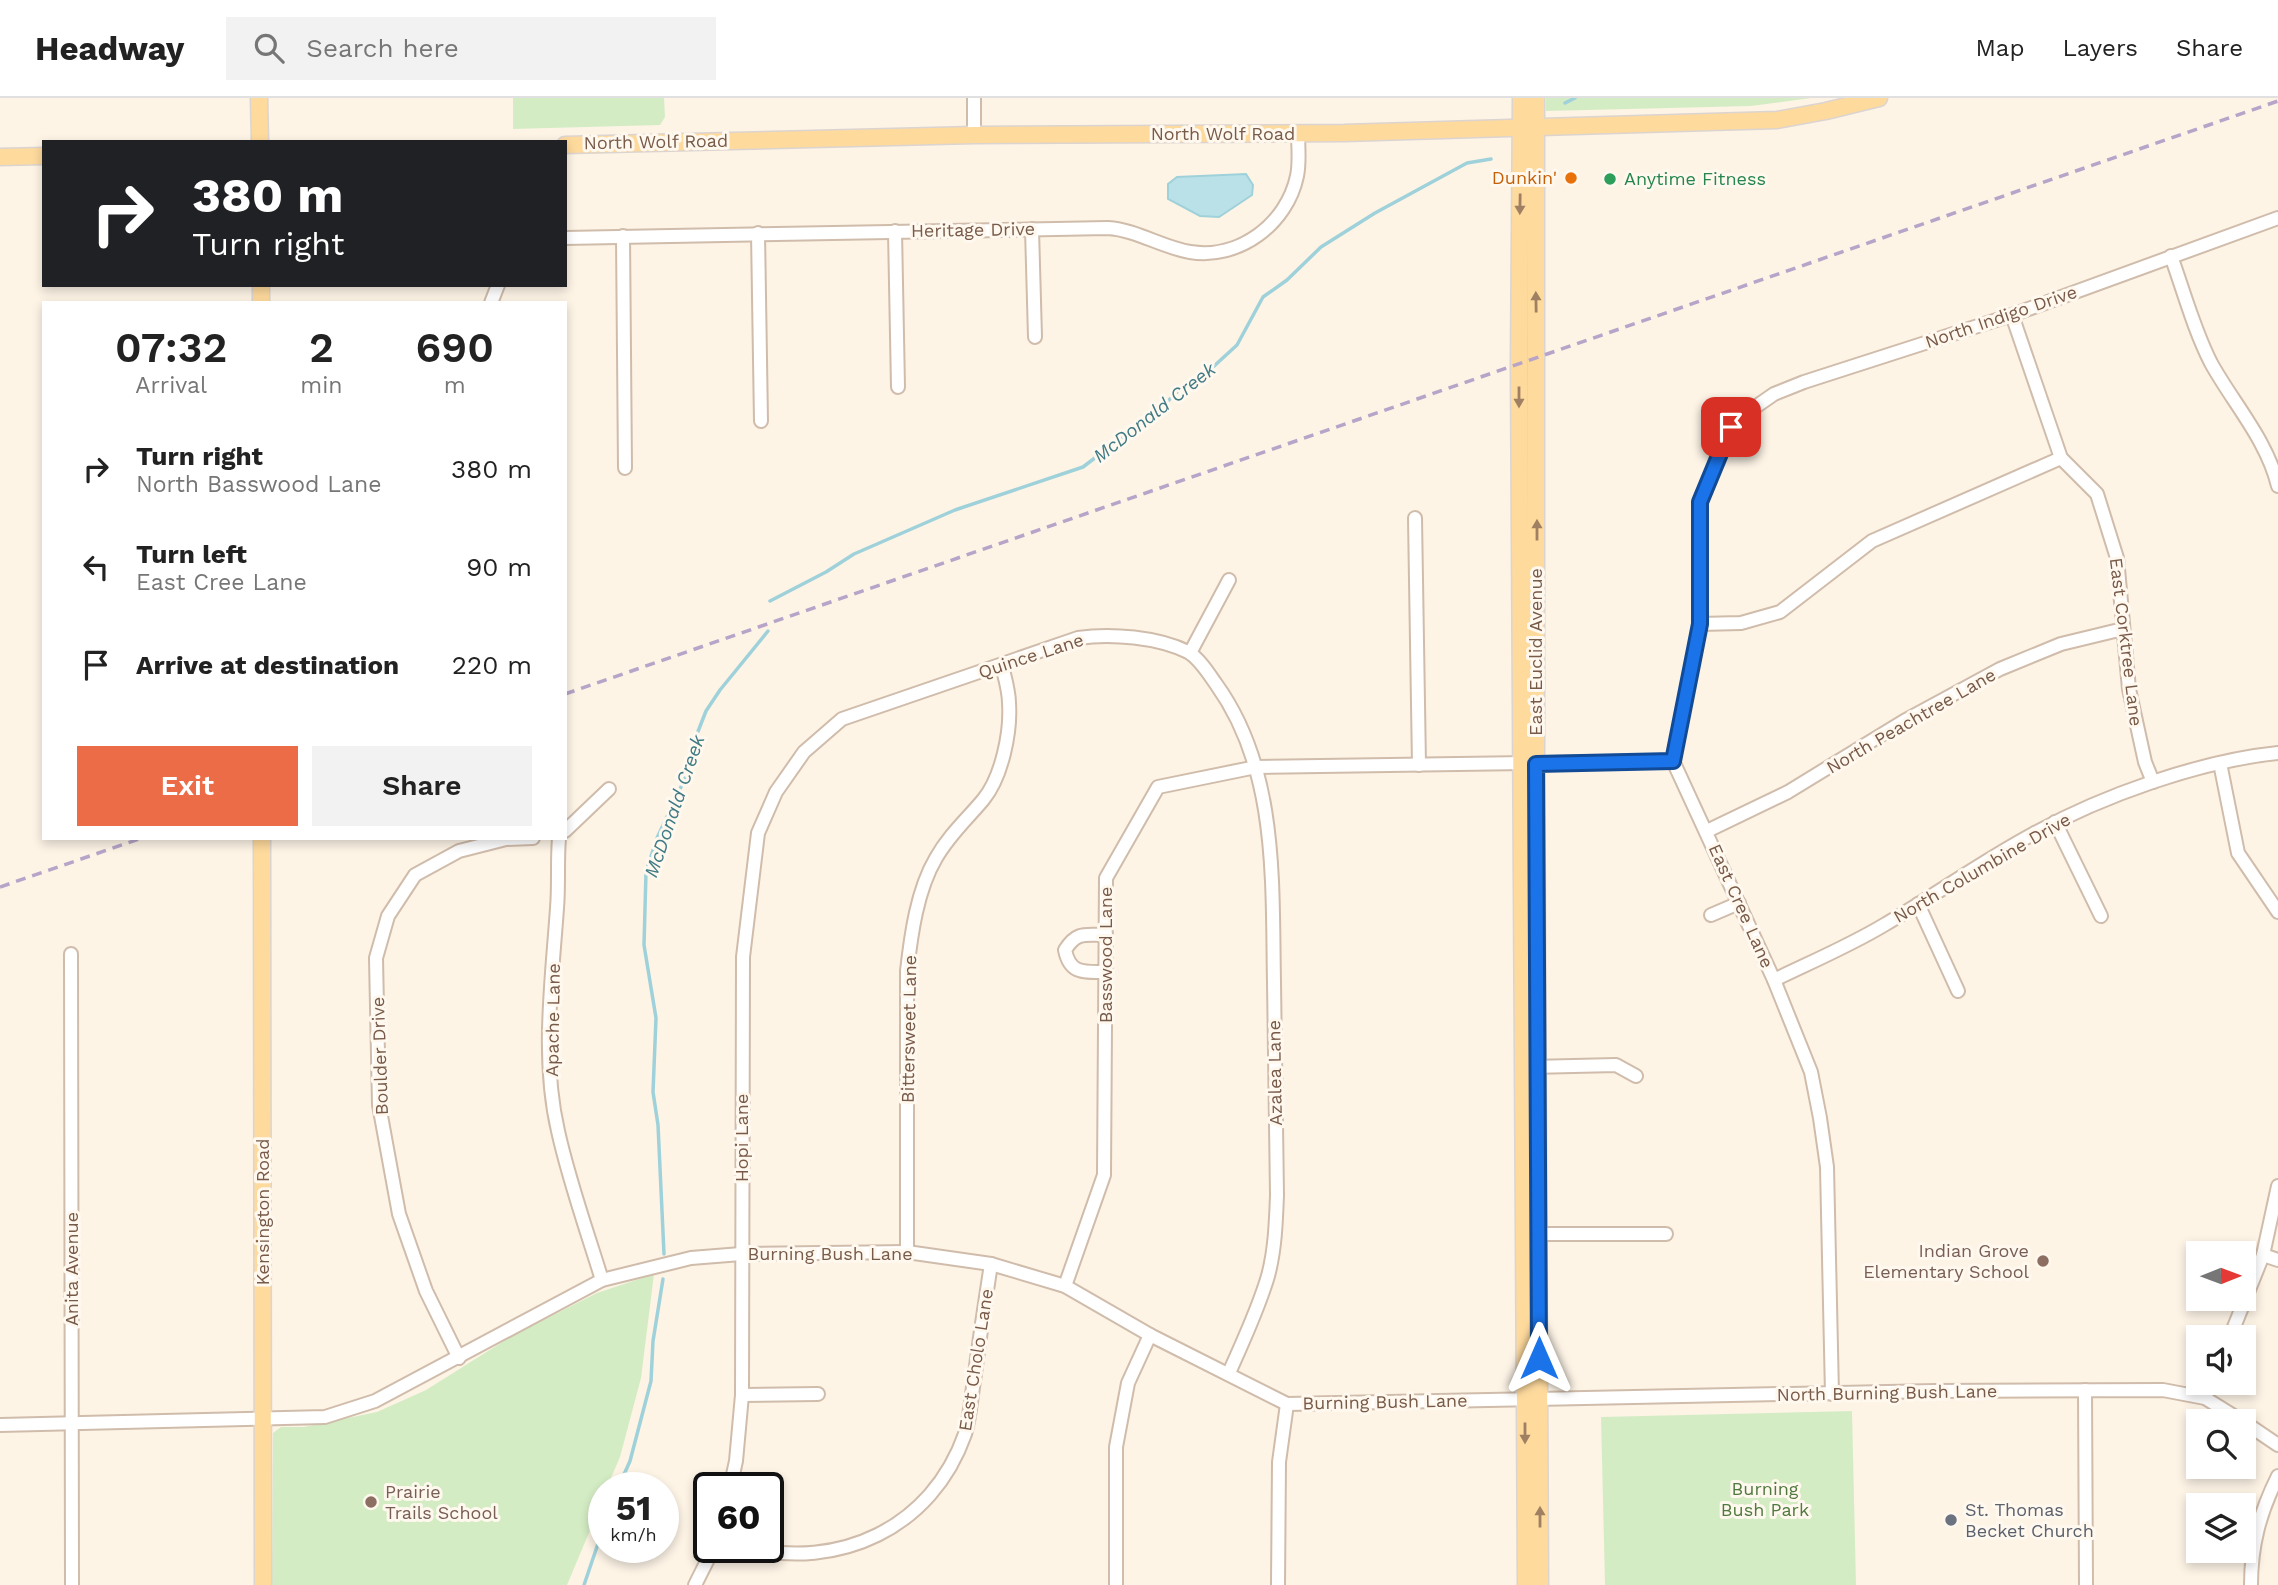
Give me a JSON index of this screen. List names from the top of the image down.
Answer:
{
  "streets": {
    "main road": ["North Wolf Road", "East Euclid Avenue", "Kensington Road"],
    "street": [
      "Heritage Drive",
      "North Indigo Drive",
      "East Corktree Lane",
      "Quince Lane",
      "North Peachtree Lane",
      "North Columbine Drive",
      "East Cree Lane",
      "Basswood Lane",
      "Apache Lane",
      "Bittersweet Lane",
      "Boulder Drive",
      "Azalea Lane",
      "Hopi Lane",
      "Burning Bush Lane",
      "Anita Avenue",
      "East Cholo Lane",
      "North Burning Bush Lane"
    ]
  },
  "crossings": [
    ["North Wolf Road", "Heritage Drive"],
    ["North Wolf Road", "East Euclid Avenue"],
    ["North Indigo Drive", "East Corktree Lane"],
    ["East Corktree Lane", "North Peachtree Lane"],
    ["East Corktree Lane", "North Columbine Drive"],
    ["East Euclid Avenue", "Basswood Lane"],
    ["East Euclid Avenue", "Burning Bush Lane"],
    ["East Euclid Avenue", "North Burning Bush Lane"],
    ["Quince Lane", "Bittersweet Lane"],
    ["Quince Lane", "Hopi Lane"],
    ["North Peachtree Lane", "East Cree Lane"],
    ["North Columbine Drive", "East Cree Lane"],
    ["East Cree Lane", "Basswood Lane"],
    ["East Cree Lane", "North Burning Bush Lane"],
    ["Basswood Lane", "Azalea Lane"],
    ["Basswood Lane", "Burning Bush Lane"],
    ["Apache Lane", "Burning Bush Lane"],
    ["Bittersweet Lane", "Burning Bush Lane"],
    ["Boulder Drive", "Burning Bush Lane"],
    ["Azalea Lane", "Burning Bush Lane"],
    ["Hopi Lane", "Burning Bush Lane"],
    ["Kensington Road", "Burning Bush Lane"],
    ["Burning Bush Lane", "Anita Avenue"],
    ["Burning Bush Lane", "East Cholo Lane"],
    ["Burning Bush Lane", "North Burning Bush Lane"]
  ],
  "water": ["McDonald Creek"],
  "parks": ["Burning Bush Park"],
  "places": [
    "Dunkin'",
    "Anytime Fitness",
    "Indian Grove Elementary School",
    "Prairie Trails School",
    "St. Thomas Becket Church"
  ],
  "north": "right",
  "page": {
    "header": "Headway",
    "search": "Search here",
    "nav": ["Map", "Layers", "Share"],
    "turn": ["380 m", "Turn right"],
    "eta": [
      "07:32",
      "Arrival",
      "2",
      "min",
      "690",
      "m"
    ],
    "list": [
      {
        "name": "Turn right",
        "note": "North Basswood Lane",
        "value": "380 m"
      },
      {
        "name": "Turn left",
        "note": "East Cree Lane",
        "value": "90 m"
      },
      {
        "name": "Arrive at destination",
        "value": "220 m"
      }
    ],
    "buttons": ["Exit", "Share"],
    "speed": "51 km/h",
    "limit": "60"
  }
}
